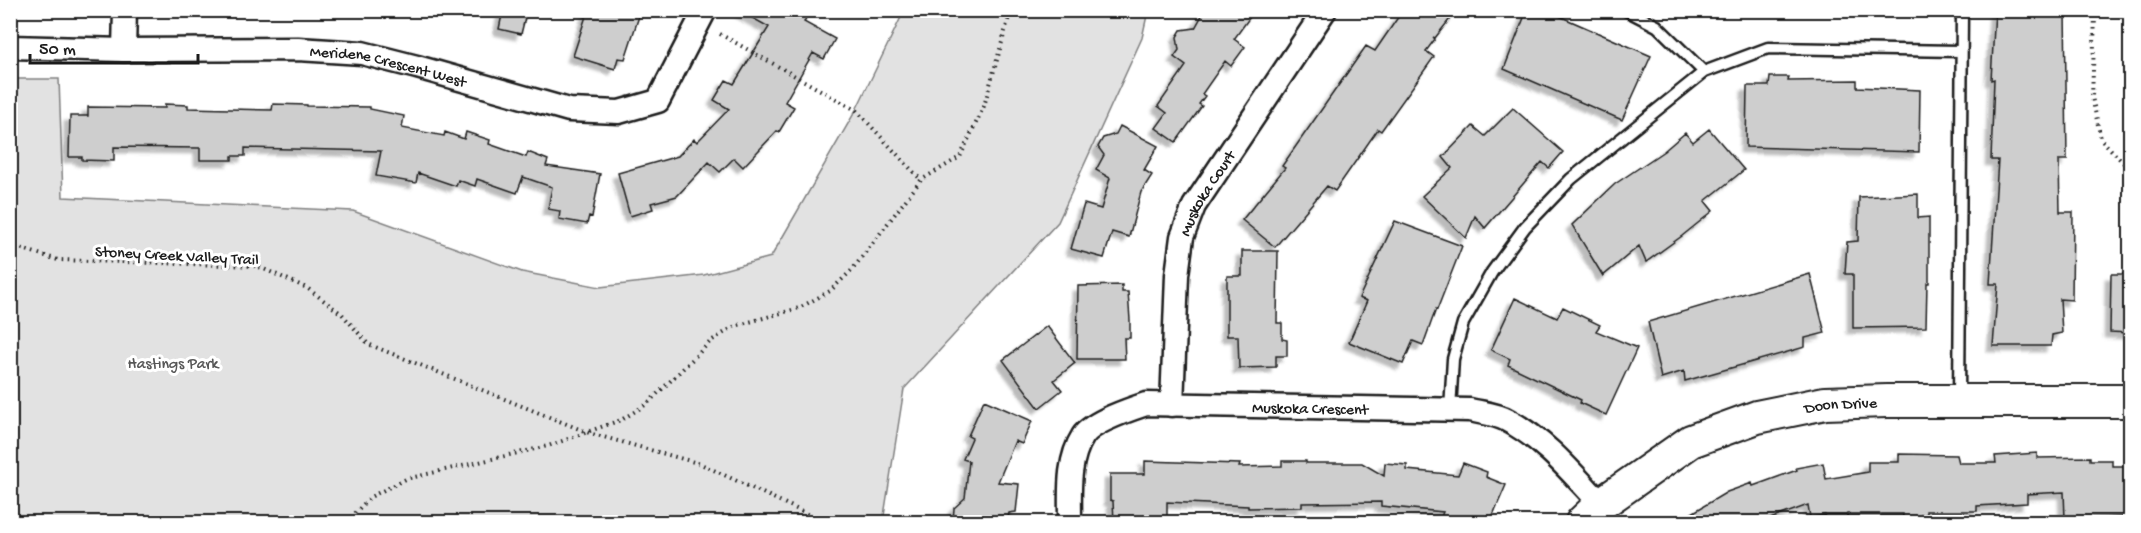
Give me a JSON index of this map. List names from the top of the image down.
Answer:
{
  "streets": {
    "street": [
      "Meridene Crescent West",
      "Muskoka Court",
      "Doon Drive",
      "Muskoka Crescent"
    ],
    "path": ["Stoney Creek Valley Trail"]
  },
  "crossings": [
    ["Muskoka Court", "Muskoka Crescent"],
    ["Doon Drive", "Muskoka Crescent"]
  ],
  "parks": ["Hastings Park"],
  "scale_bar": "50 m"
}
